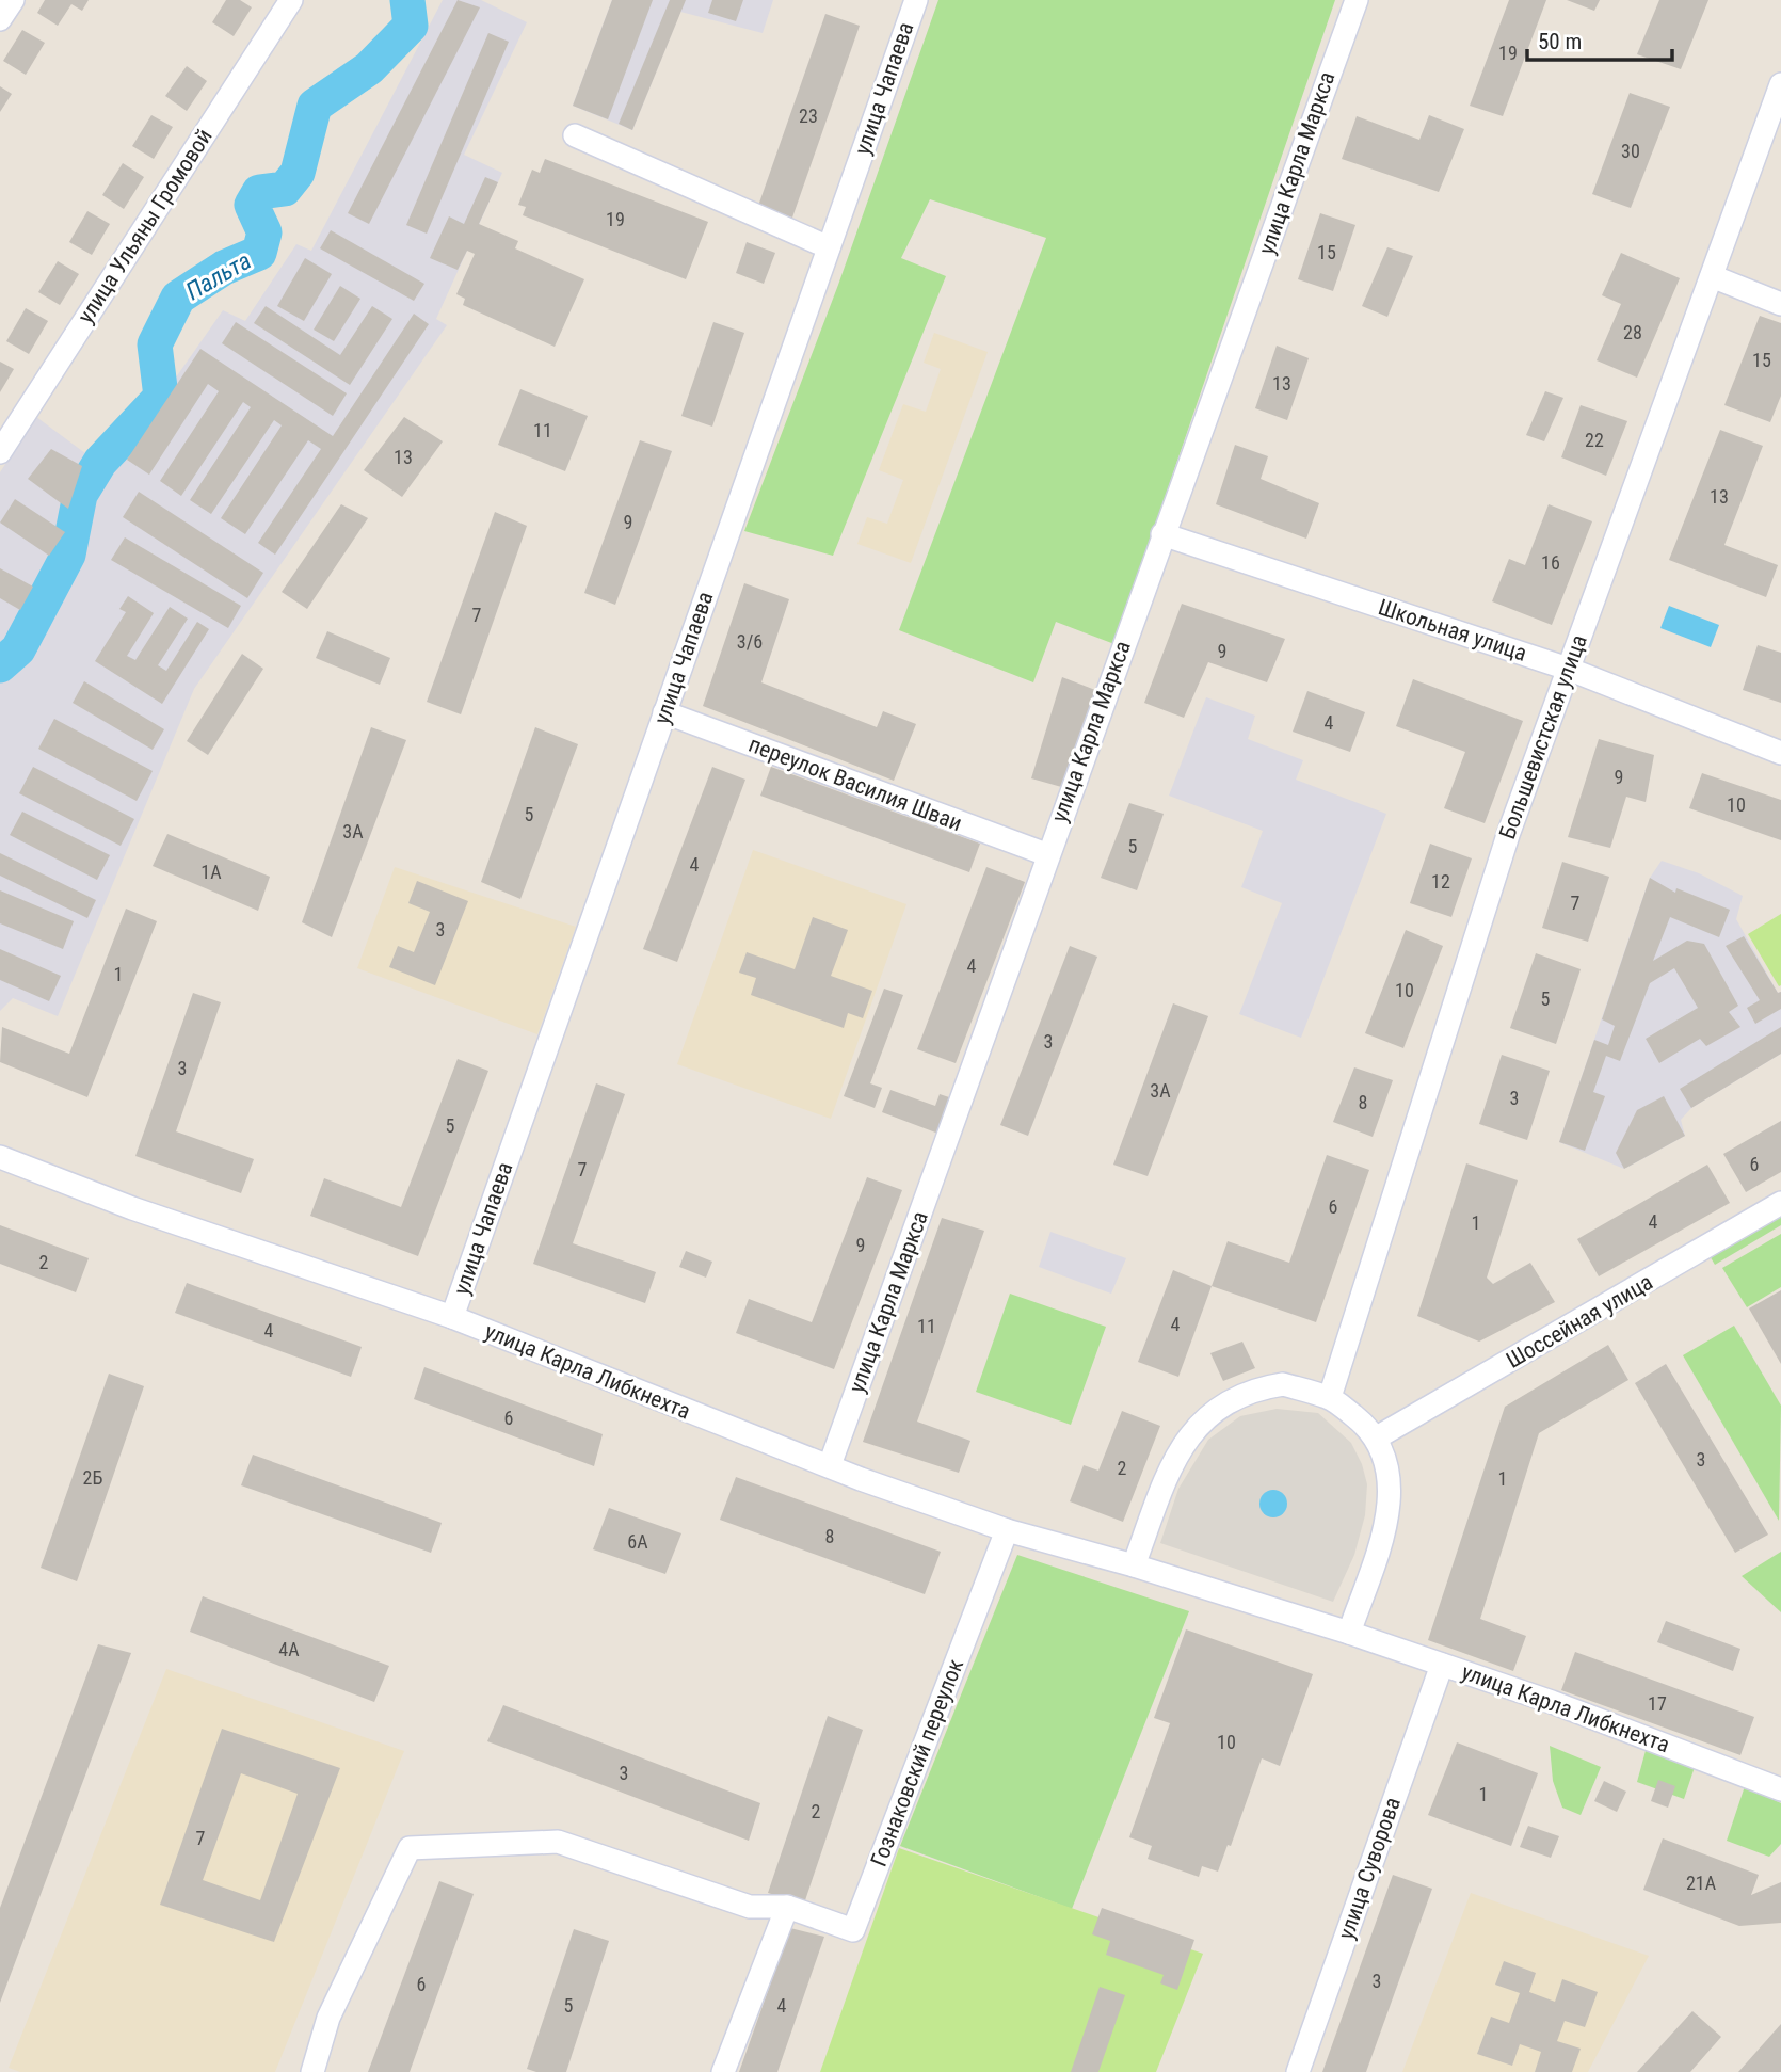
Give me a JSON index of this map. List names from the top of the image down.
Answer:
{
  "streets": {
    "street": [
      "улица Чапаева",
      "улица Карла Маркса",
      "улица Ульяны Громовой",
      "Школьная улица",
      "Большевистская улица",
      "переулок Василия Шваи",
      "Шоссейная улица",
      "улица Карла Либкнехта",
      "Гознаковский переулок",
      "улица Суворова"
    ]
  },
  "crossings": [
    ["улица Чапаева", "переулок Василия Шваи"],
    ["улица Чапаева", "улица Карла Либкнехта"],
    ["улица Карла Маркса", "Школьная улица"],
    ["улица Карла Маркса", "переулок Василия Шваи"],
    ["улица Карла Маркса", "улица Карла Либкнехта"],
    ["Школьная улица", "Большевистская улица"],
    ["Большевистская улица", "Шоссейная улица"],
    ["Большевистская улица", "улица Карла Либкнехта"],
    ["Шоссейная улица", "улица Карла Либкнехта"],
    ["улица Карла Либкнехта", "Гознаковский переулок"],
    ["улица Карла Либкнехта", "улица Суворова"]
  ],
  "water": ["Пальта"],
  "house_numbers": [
    "19",
    "23",
    "30",
    "19",
    "15",
    "28",
    "15",
    "13",
    "11",
    "22",
    "13",
    "13",
    "9",
    "16",
    "7",
    "3/6",
    "9",
    "4",
    "9",
    "10",
    "5",
    "3А",
    "5",
    "4",
    "1А",
    "12",
    "7",
    "3",
    "4",
    "1",
    "10",
    "5",
    "3",
    "3",
    "3А",
    "3",
    "8",
    "5",
    "6",
    "7",
    "6",
    "4",
    "1",
    "9",
    "2",
    "4",
    "11",
    "4",
    "6",
    "3",
    "2",
    "2Б",
    "1",
    "8",
    "6А",
    "4А",
    "17",
    "10",
    "3",
    "1",
    "2",
    "7",
    "21А",
    "3",
    "6",
    "5",
    "4"
  ],
  "scale_bar": "50 m"
}
